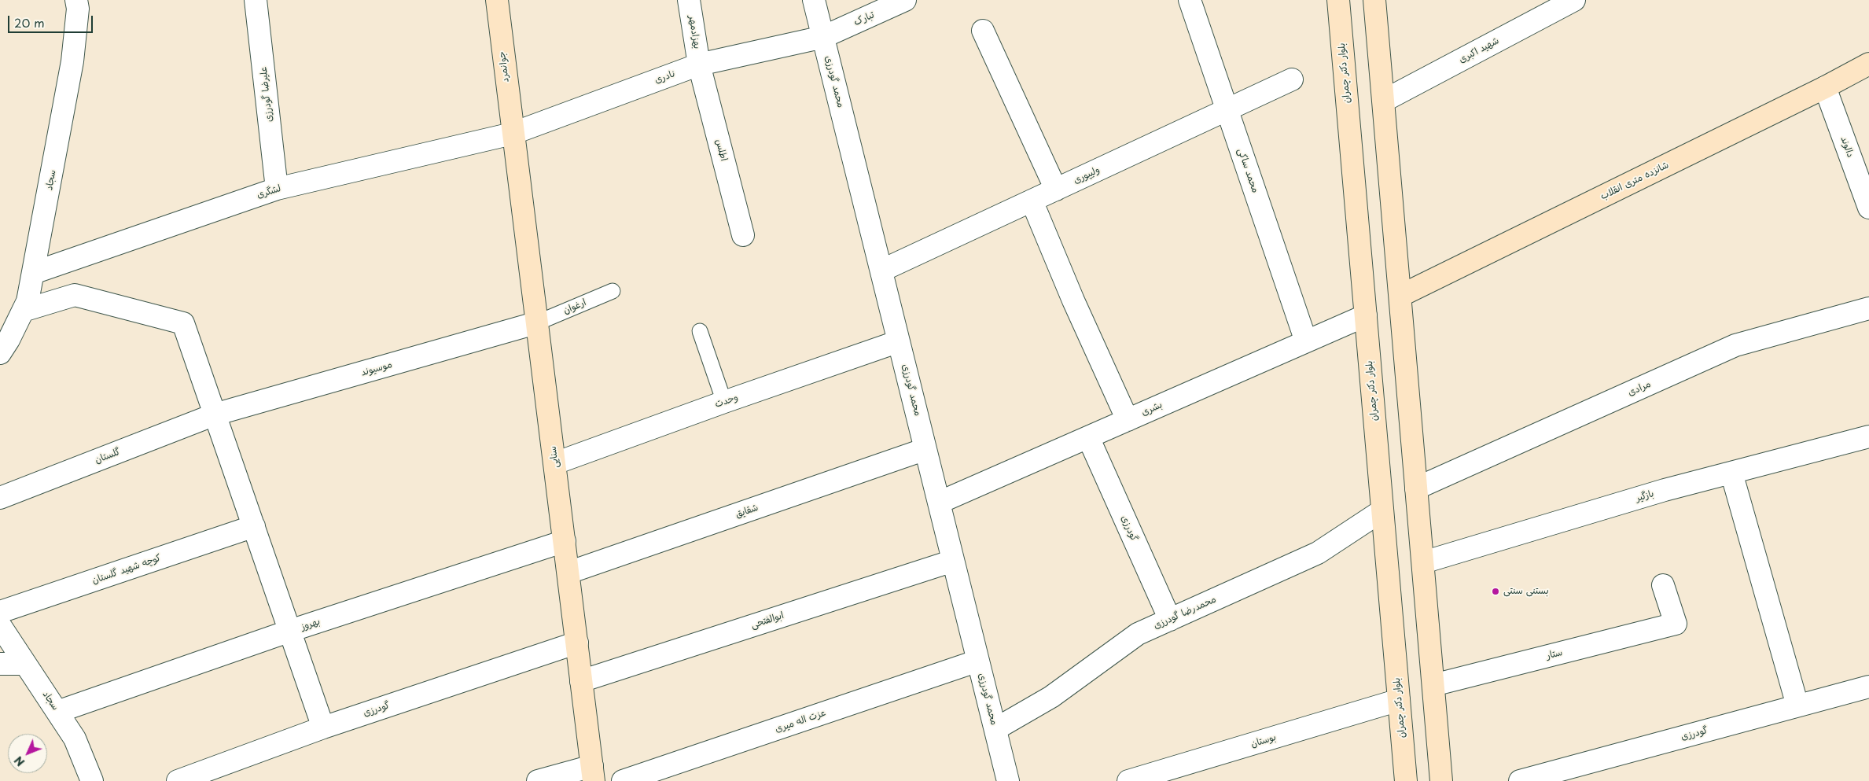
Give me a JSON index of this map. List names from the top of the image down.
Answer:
{
  "streets": {
    "main road": [
      "جوانمرد",
      "بلوار دکتر چمران",
      "شانزده متری انقلاب",
      "سنایی"
    ],
    "street": [
      "تبارک",
      "بهزادمهر",
      "شهید اکبری",
      "نادری",
      "محمد گودرزی",
      "علیرضا گودرزی",
      "دالوند",
      "اطلس",
      "محمد ساکی",
      "ولیپوری",
      "سجاد",
      "لشگری",
      "موسیوند",
      "مرادی",
      "وحدت",
      "بشری",
      "گلستان",
      "بازگیر",
      "شقایق",
      "گودرزی",
      "کوچه شهید گلستان",
      "محمدرضا گودرزی",
      "ابوالفتحی",
      "بهروز",
      "ستار",
      "عزت اله میری",
      "بوستان"
    ],
    "lane": ["ارغوان"]
  },
  "crossings": [
    ["تبارک", "نادری"],
    ["تبارک", "محمد گودرزی"],
    ["بهزادمهر", "نادری"],
    ["بهزادمهر", "اطلس"],
    ["جوانمرد", "نادری"],
    ["جوانمرد", "لشگری"],
    ["جوانمرد", "سنایی"],
    ["بلوار دکتر چمران", "بشری"],
    ["بلوار دکتر چمران", "محمدرضا گودرزی"],
    ["بلوار دکتر چمران", "بوستان"],
    ["نادری", "محمد گودرزی"],
    ["نادری", "اطلس"],
    ["نادری", "لشگری"],
    ["نادری", "سنایی"],
    ["محمد گودرزی", "ولیپوری"],
    ["محمد گودرزی", "وحدت"],
    ["محمد گودرزی", "بشری"],
    ["محمد گودرزی", "شقایق"],
    ["محمد گودرزی", "محمدرضا گودرزی"],
    ["محمد گودرزی", "ابوالفتحی"],
    ["محمد گودرزی", "عزت اله میری"],
    ["علیرضا گودرزی", "لشگری"],
    ["دالوند", "شانزده متری انقلاب"],
    ["محمد ساکی", "ولیپوری"],
    ["محمد ساکی", "بشری"],
    ["سجاد", "لشگری"],
    ["سجاد", "بهروز"],
    ["لشگری", "سنایی"],
    ["ارغوان", "موسیوند"],
    ["ارغوان", "سنایی"],
    ["موسیوند", "گلستان"],
    ["موسیوند", "سنایی"],
    ["وحدت", "سنایی"],
    ["بشری", "گودرزی"],
    ["سنایی", "شقایق"],
    ["سنایی", "گودرزی"],
    ["سنایی", "ابوالفتحی"],
    ["سنایی", "بهروز"],
    ["گودرزی", "محمدرضا گودرزی"]
  ],
  "places": ["بستنی سنتی"],
  "scale_bar": "20 m",
  "north": "bottom left"
}
